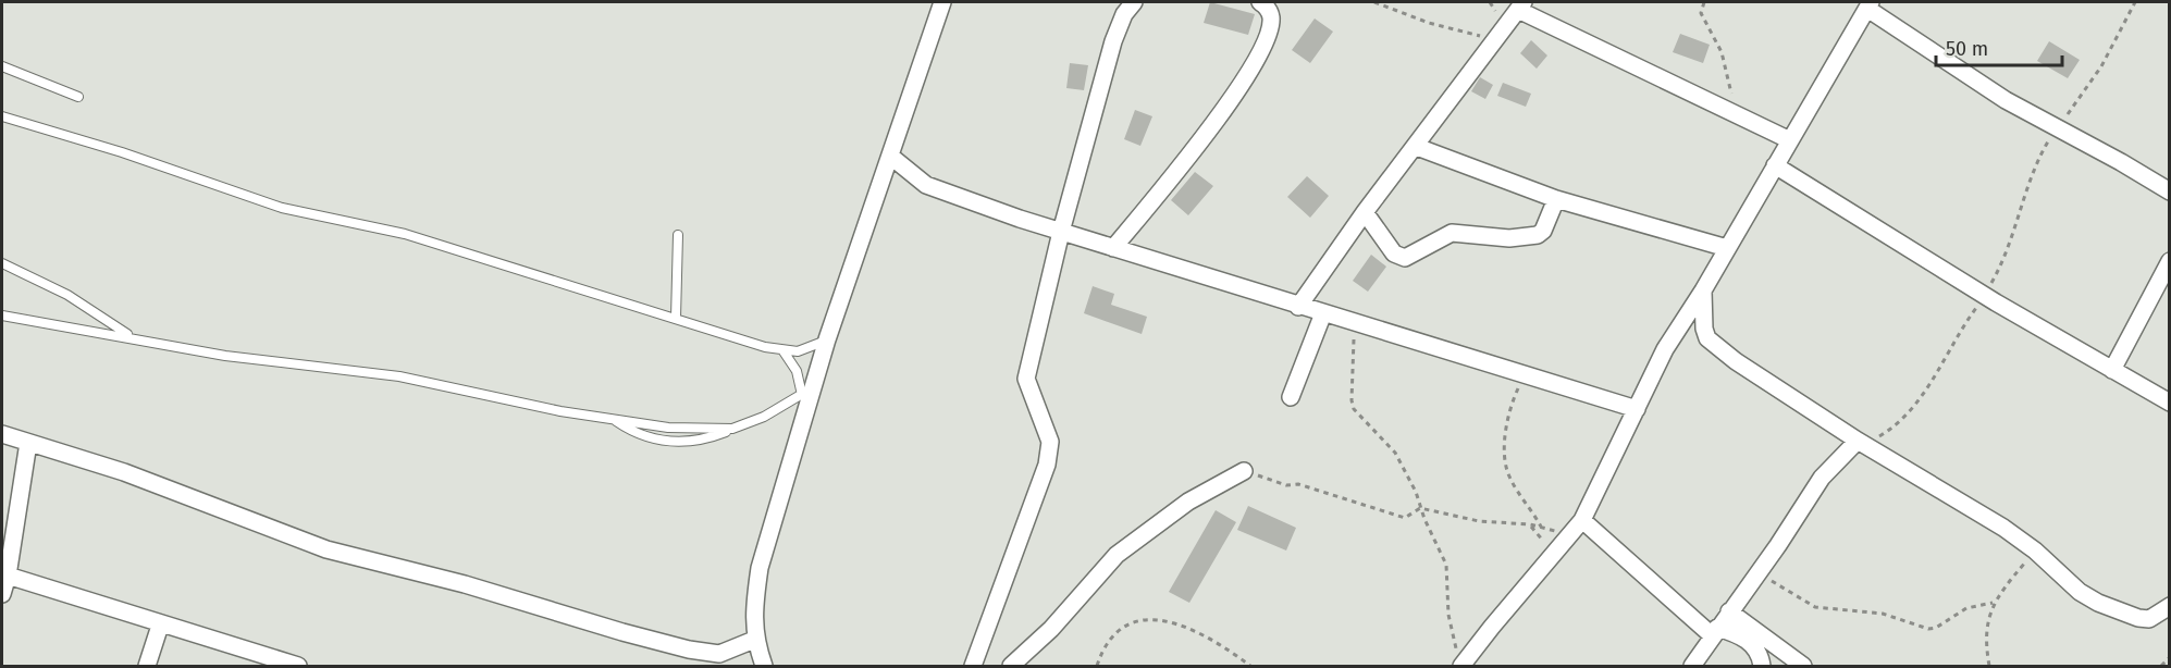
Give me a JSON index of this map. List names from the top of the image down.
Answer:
{
  "scale_bar": "50 m"
}
